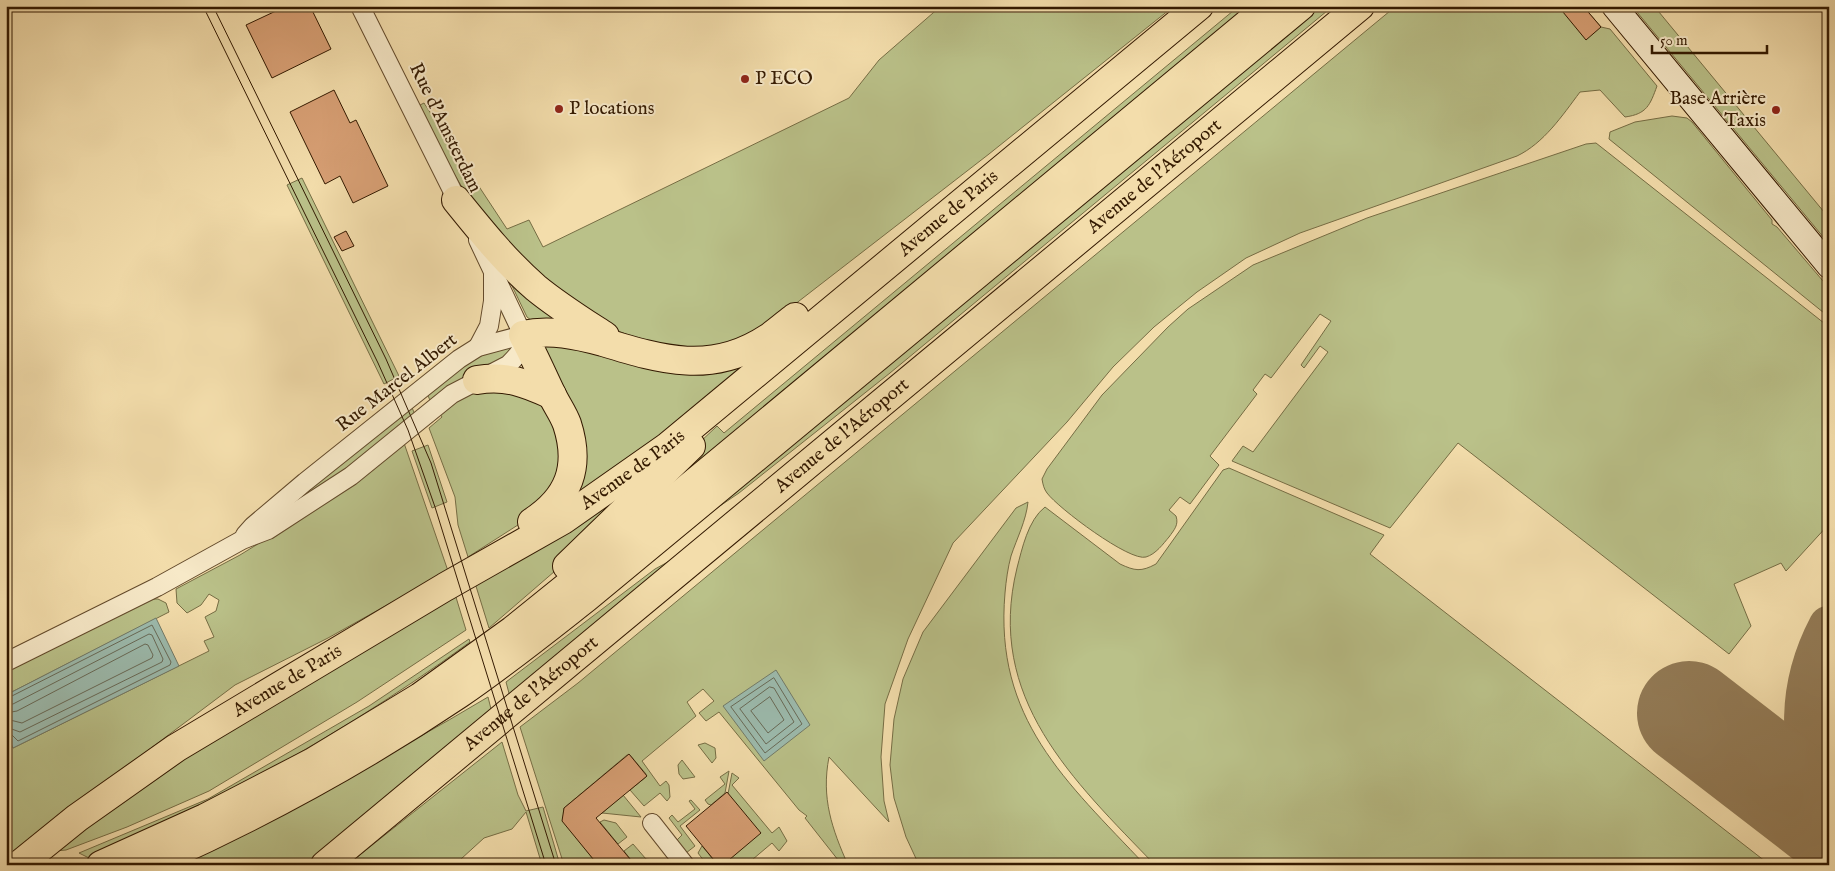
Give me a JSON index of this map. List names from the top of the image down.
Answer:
{
  "streets": {
    "highway": ["Avenue de l'Aéroport", "Avenue de Paris"],
    "street": ["Rue d'Amsterdam", "Rue Marcel Albert"]
  },
  "crossings": [
    ["Rue d'Amsterdam", "Rue Marcel Albert"]
  ],
  "places": ["P ECO", "P locations", "Base Arrière Taxis"],
  "scale_bar": "50 m"
}
